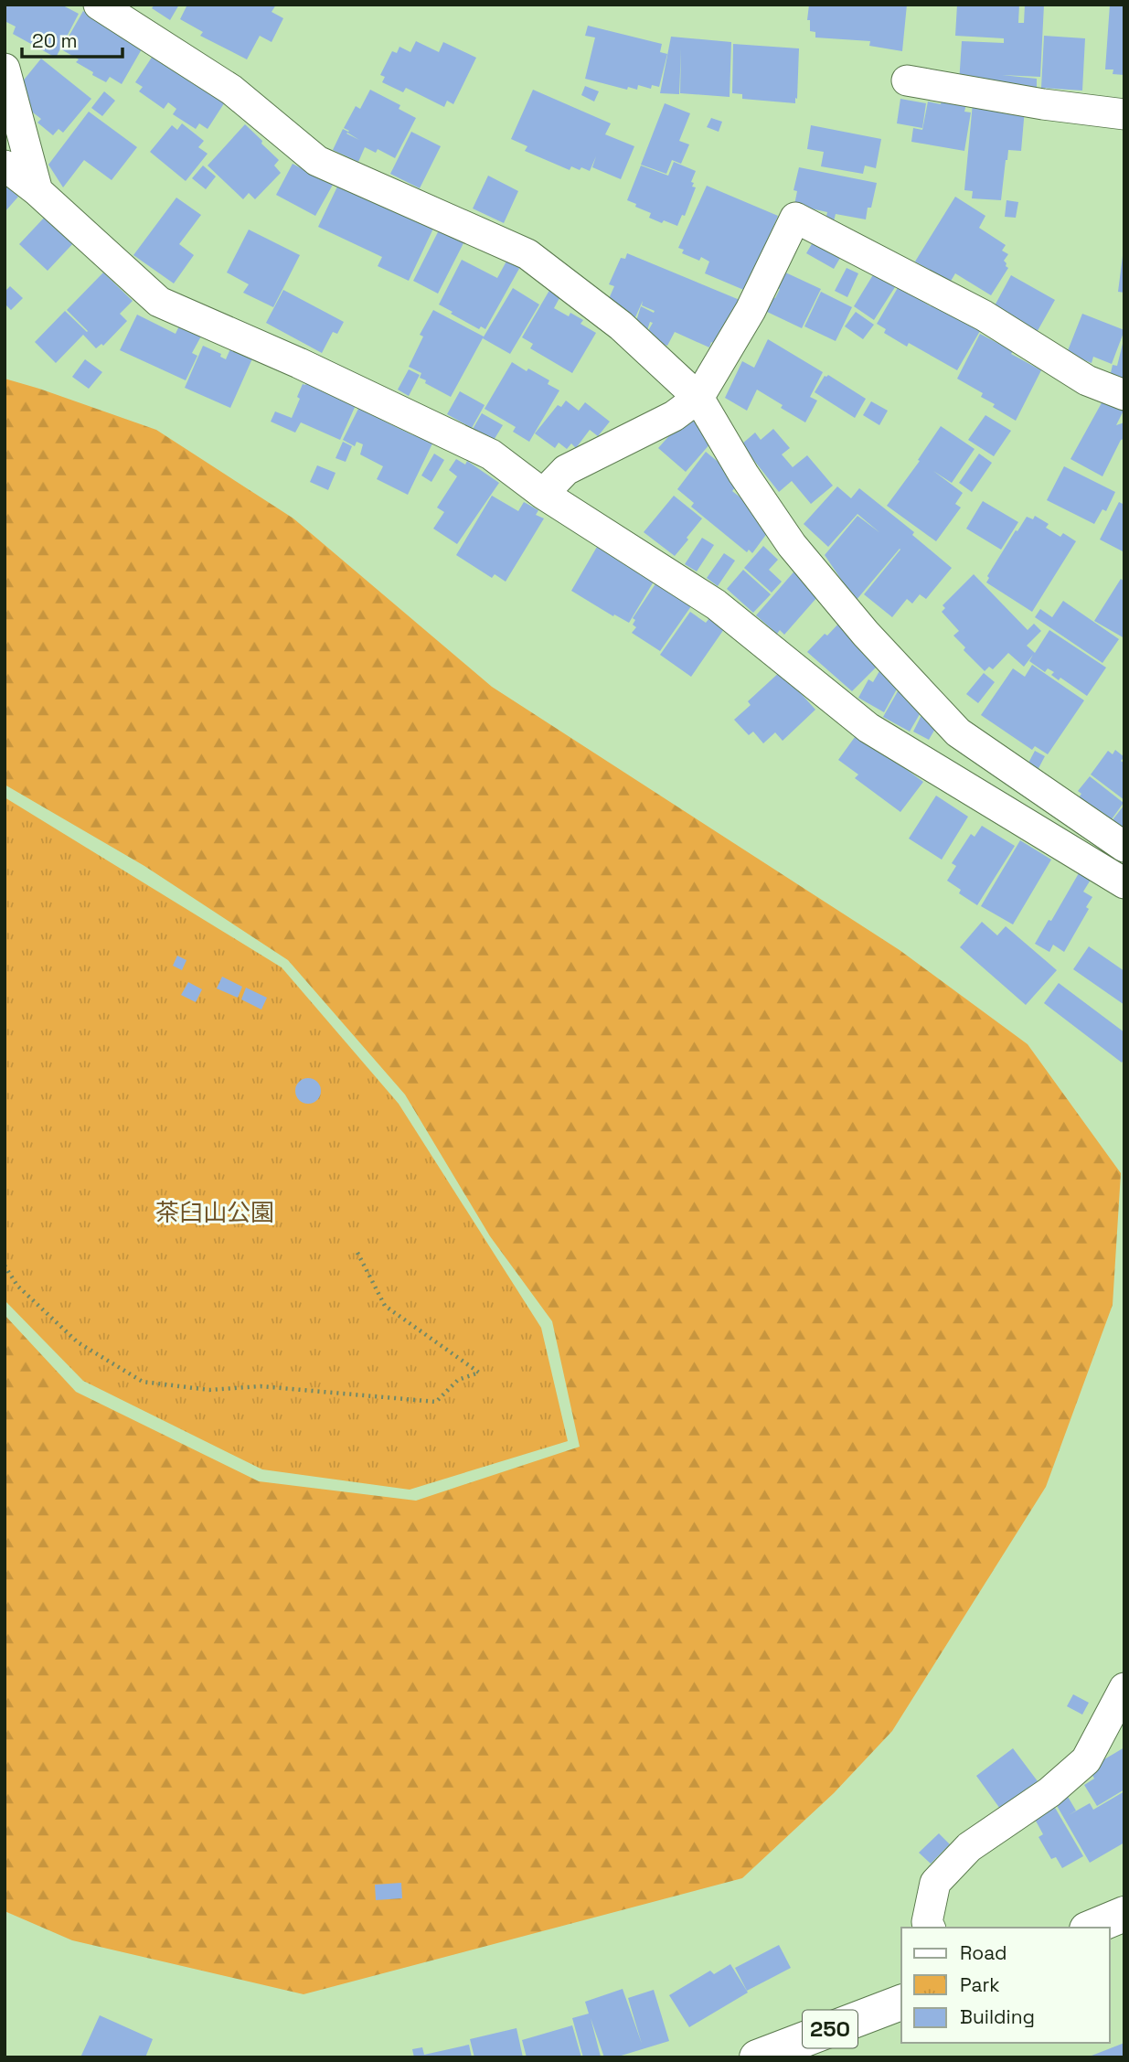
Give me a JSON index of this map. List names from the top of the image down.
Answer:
{
  "streets": {
    "highway": ["250"]
  },
  "parks": ["茶臼山公園"],
  "legend": ["Road", "Park", "Building"],
  "scale_bar": "20 m"
}
